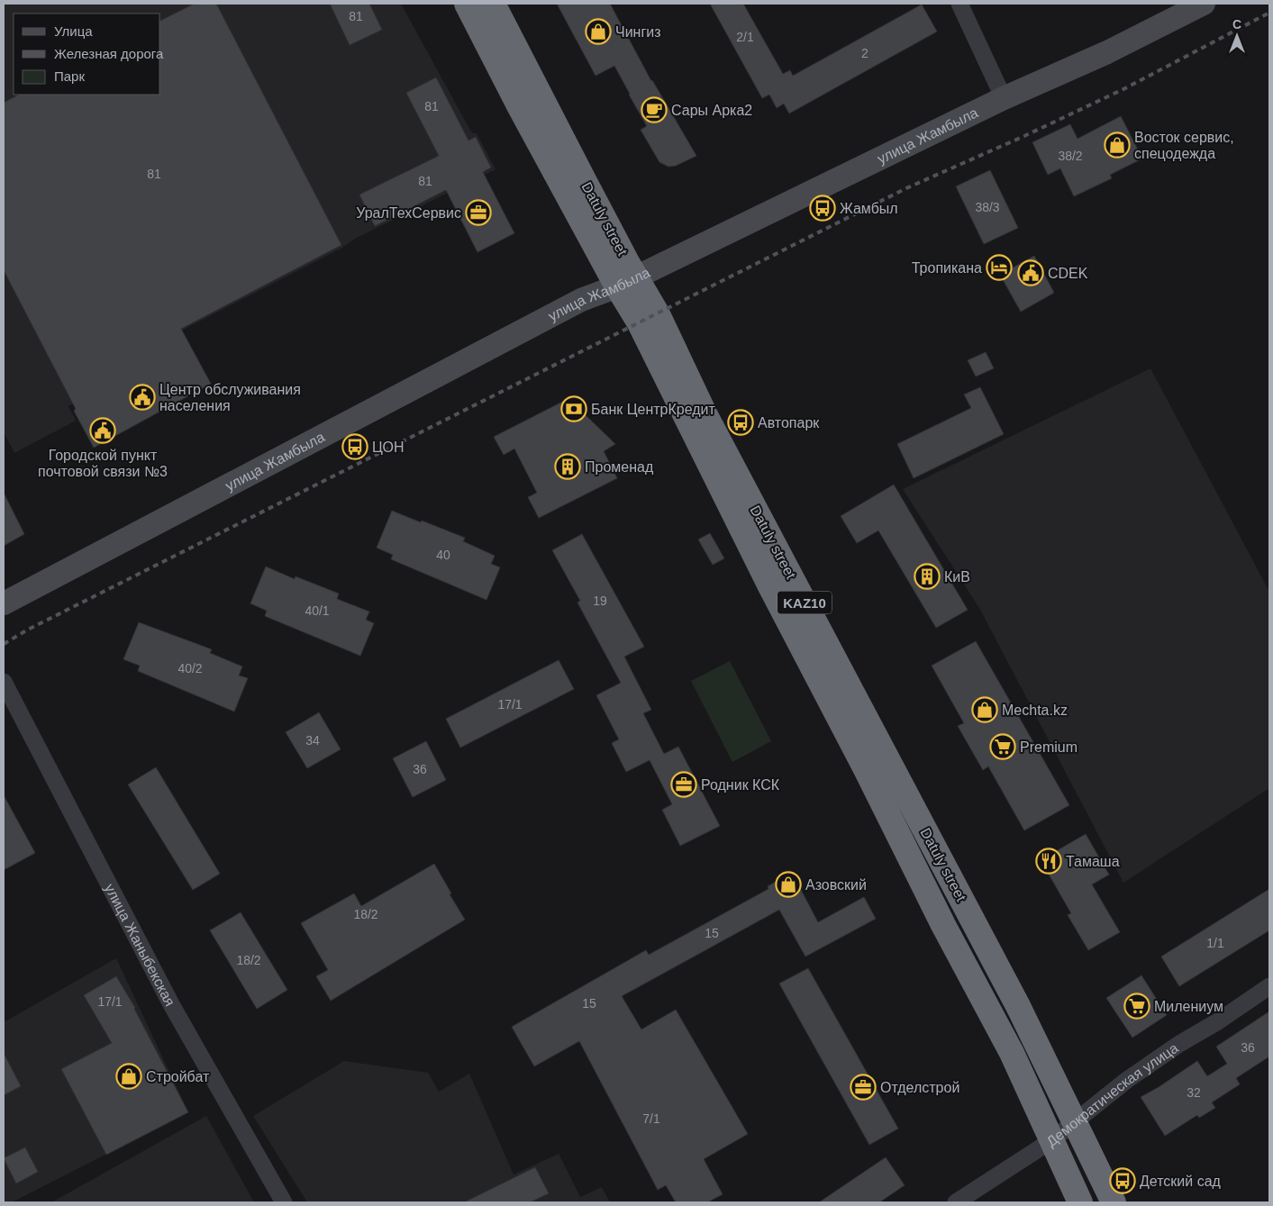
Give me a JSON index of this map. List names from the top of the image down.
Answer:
{
  "streets": {
    "highway": ["Datuly street", "KAZ10"],
    "street": ["улица Жамбыла", "улица Жаныбекская", "Демократическая улица"]
  },
  "crossings": [
    ["улица Жамбыла", "Datuly street"],
    ["Datuly street", "Демократическая улица"]
  ],
  "places": {
    "shop": [
      "Чингиз",
      "Восток сервис, спецодежда",
      "Mechta.kz",
      "Азовский",
      "Стройбат"
    ],
    "cafe": ["Сары Арка2"],
    "bus stop": [
      "Жамбыл",
      "Автопарк",
      "ЦОН",
      "Детский сад"
    ],
    "office": ["УралТехСервис", "Родник КСК", "Отделстрой"],
    "hotel": ["Тропикана"],
    "public building": ["CDEK", "Центр обслуживания наcеления", "Городской пункт почтовой связи №3"],
    "bank": ["Банк ЦентрКредит"],
    "building": ["Променад", "КиВ"],
    "supermarket": ["Premium", "Милениум"],
    "restaurant": ["Тамаша"]
  },
  "house_numbers": [
    "81",
    "2/1",
    "2",
    "81",
    "38/2",
    "81",
    "81",
    "38/3",
    "40",
    "19",
    "40/1",
    "40/2",
    "17/1",
    "34",
    "36",
    "18/2",
    "15",
    "1/1",
    "18/2",
    "17/1",
    "15",
    "36",
    "32",
    "7/1"
  ],
  "legend": ["Улица", "Железная дорога", "Парк"],
  "north": "top"
}
